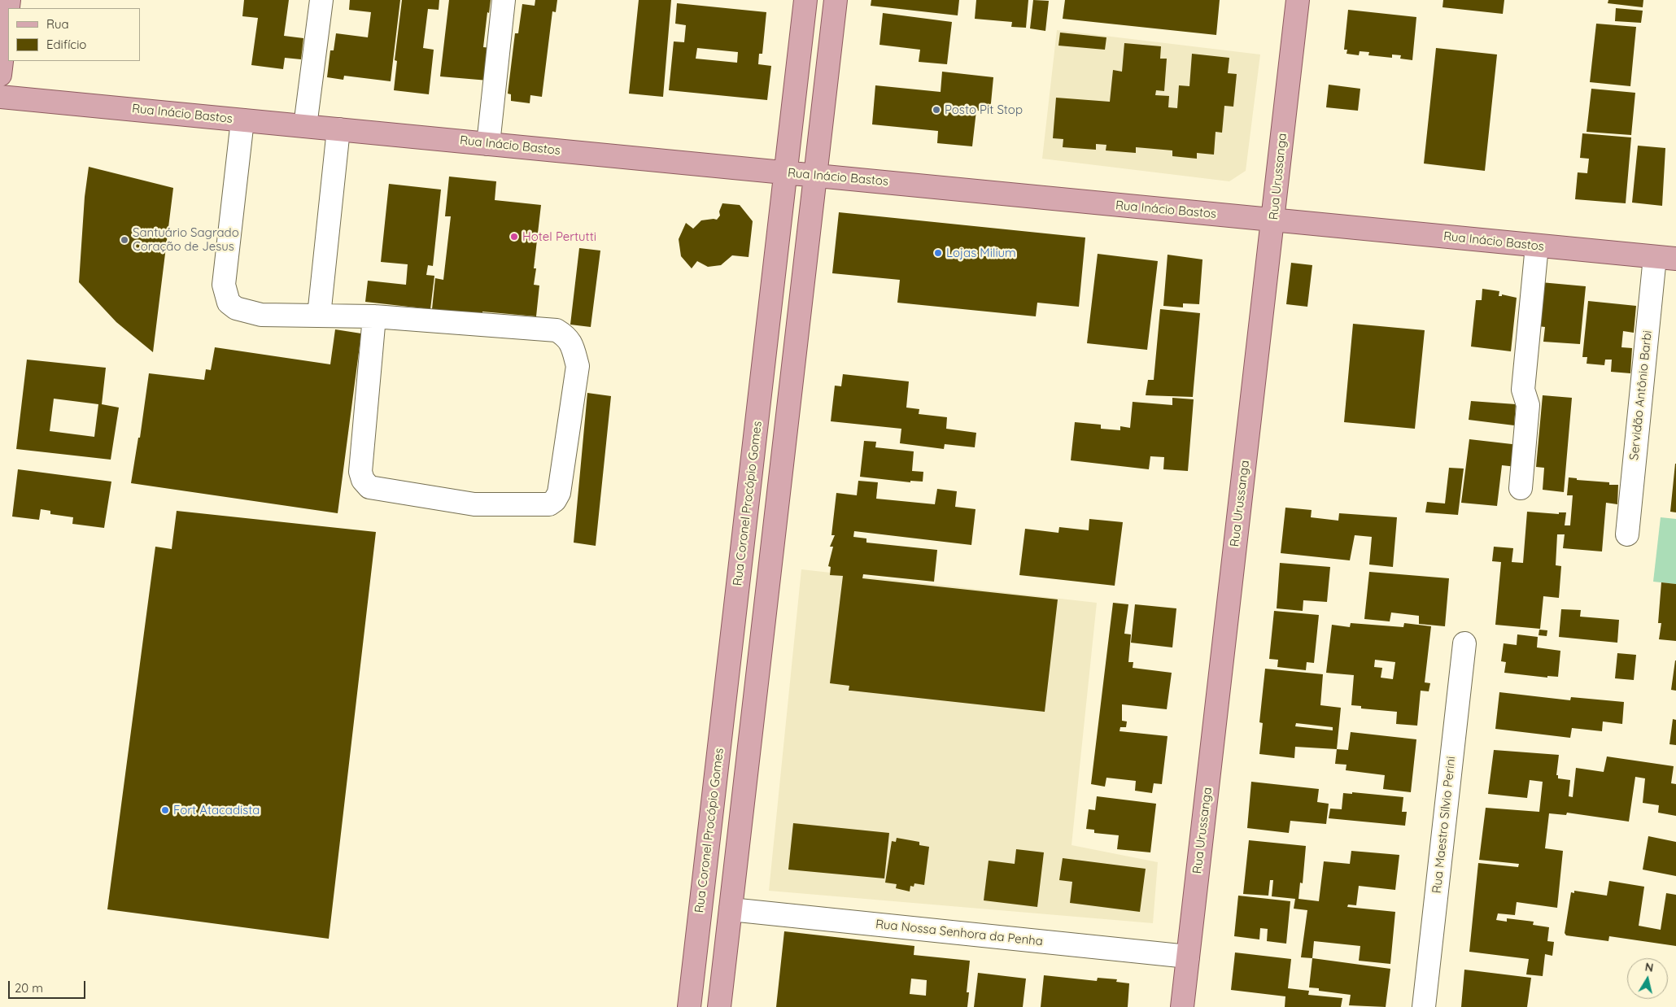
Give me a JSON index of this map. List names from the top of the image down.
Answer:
{
  "streets": {
    "main road": ["Rua Inácio Bastos", "Rua Urussanga", "Rua Coronel Procópio Gomes"],
    "street": ["Servidão Antônio Barbi", "Rua Maestro Sílvio Perini", "Rua Nossa Senhora da Penha"]
  },
  "crossings": [
    ["Rua Inácio Bastos", "Rua Urussanga"],
    ["Rua Inácio Bastos", "Servidão Antônio Barbi"],
    ["Rua Inácio Bastos", "Rua Coronel Procópio Gomes"],
    ["Rua Urussanga", "Rua Nossa Senhora da Penha"]
  ],
  "places": [
    "Posto Pit Stop",
    "Hotel Pertutti",
    "Santuário Sagrado Coração de Jesus",
    "Lojas Milium",
    "Fort Atacadista"
  ],
  "legend": ["Rua", "Edifício"],
  "scale_bar": "20 m",
  "north": "top"
}
